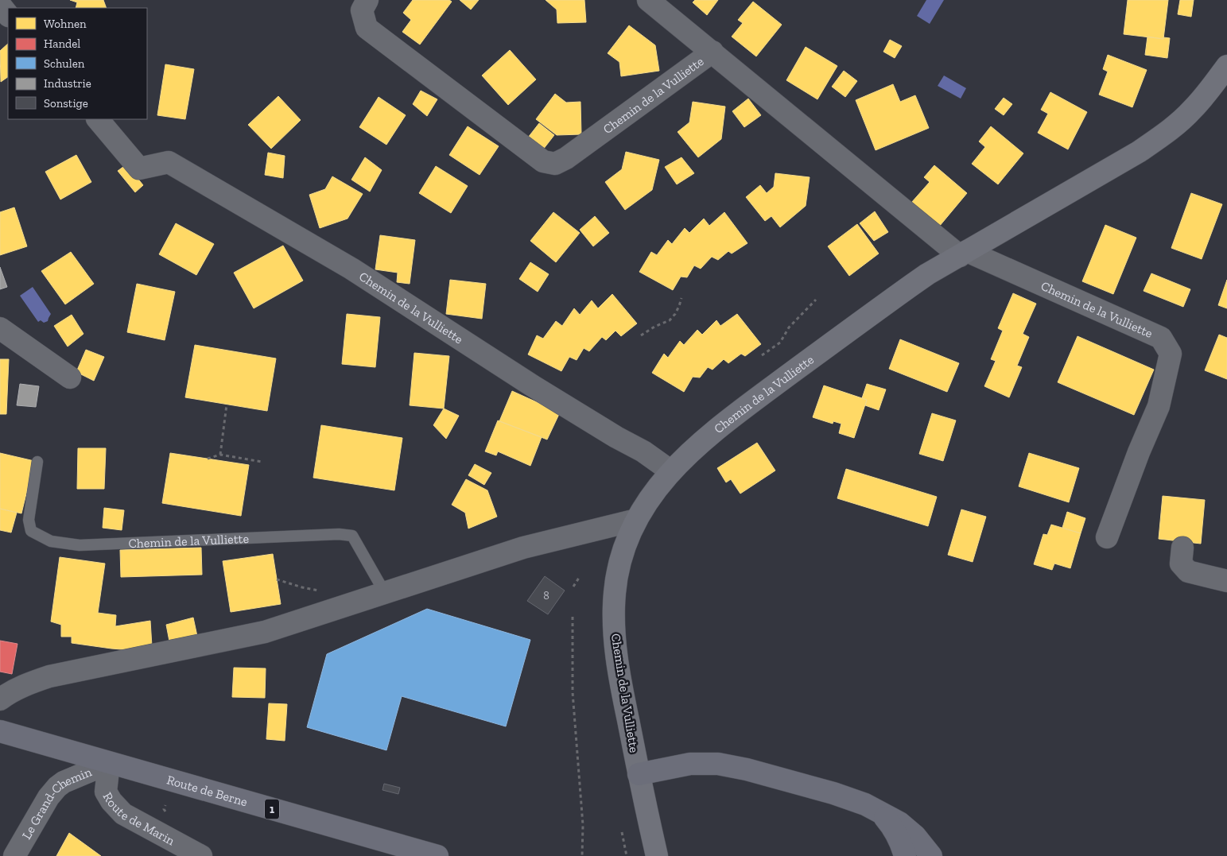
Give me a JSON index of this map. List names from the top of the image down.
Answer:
{
  "streets": {
    "main road": ["Chemin de la Vulliette", "Route de Berne", "1"],
    "street": ["Le Grand-Chemin", "Route de Marin"]
  },
  "crossings": [
    ["Route de Berne", "Le Grand-Chemin"],
    ["Route de Berne", "Route de Marin"],
    ["Le Grand-Chemin", "Route de Marin"]
  ],
  "house_numbers": ["8"],
  "legend": [
    "Wohnen",
    "Handel",
    "Schulen",
    "Industrie",
    "Sonstige"
  ]
}
